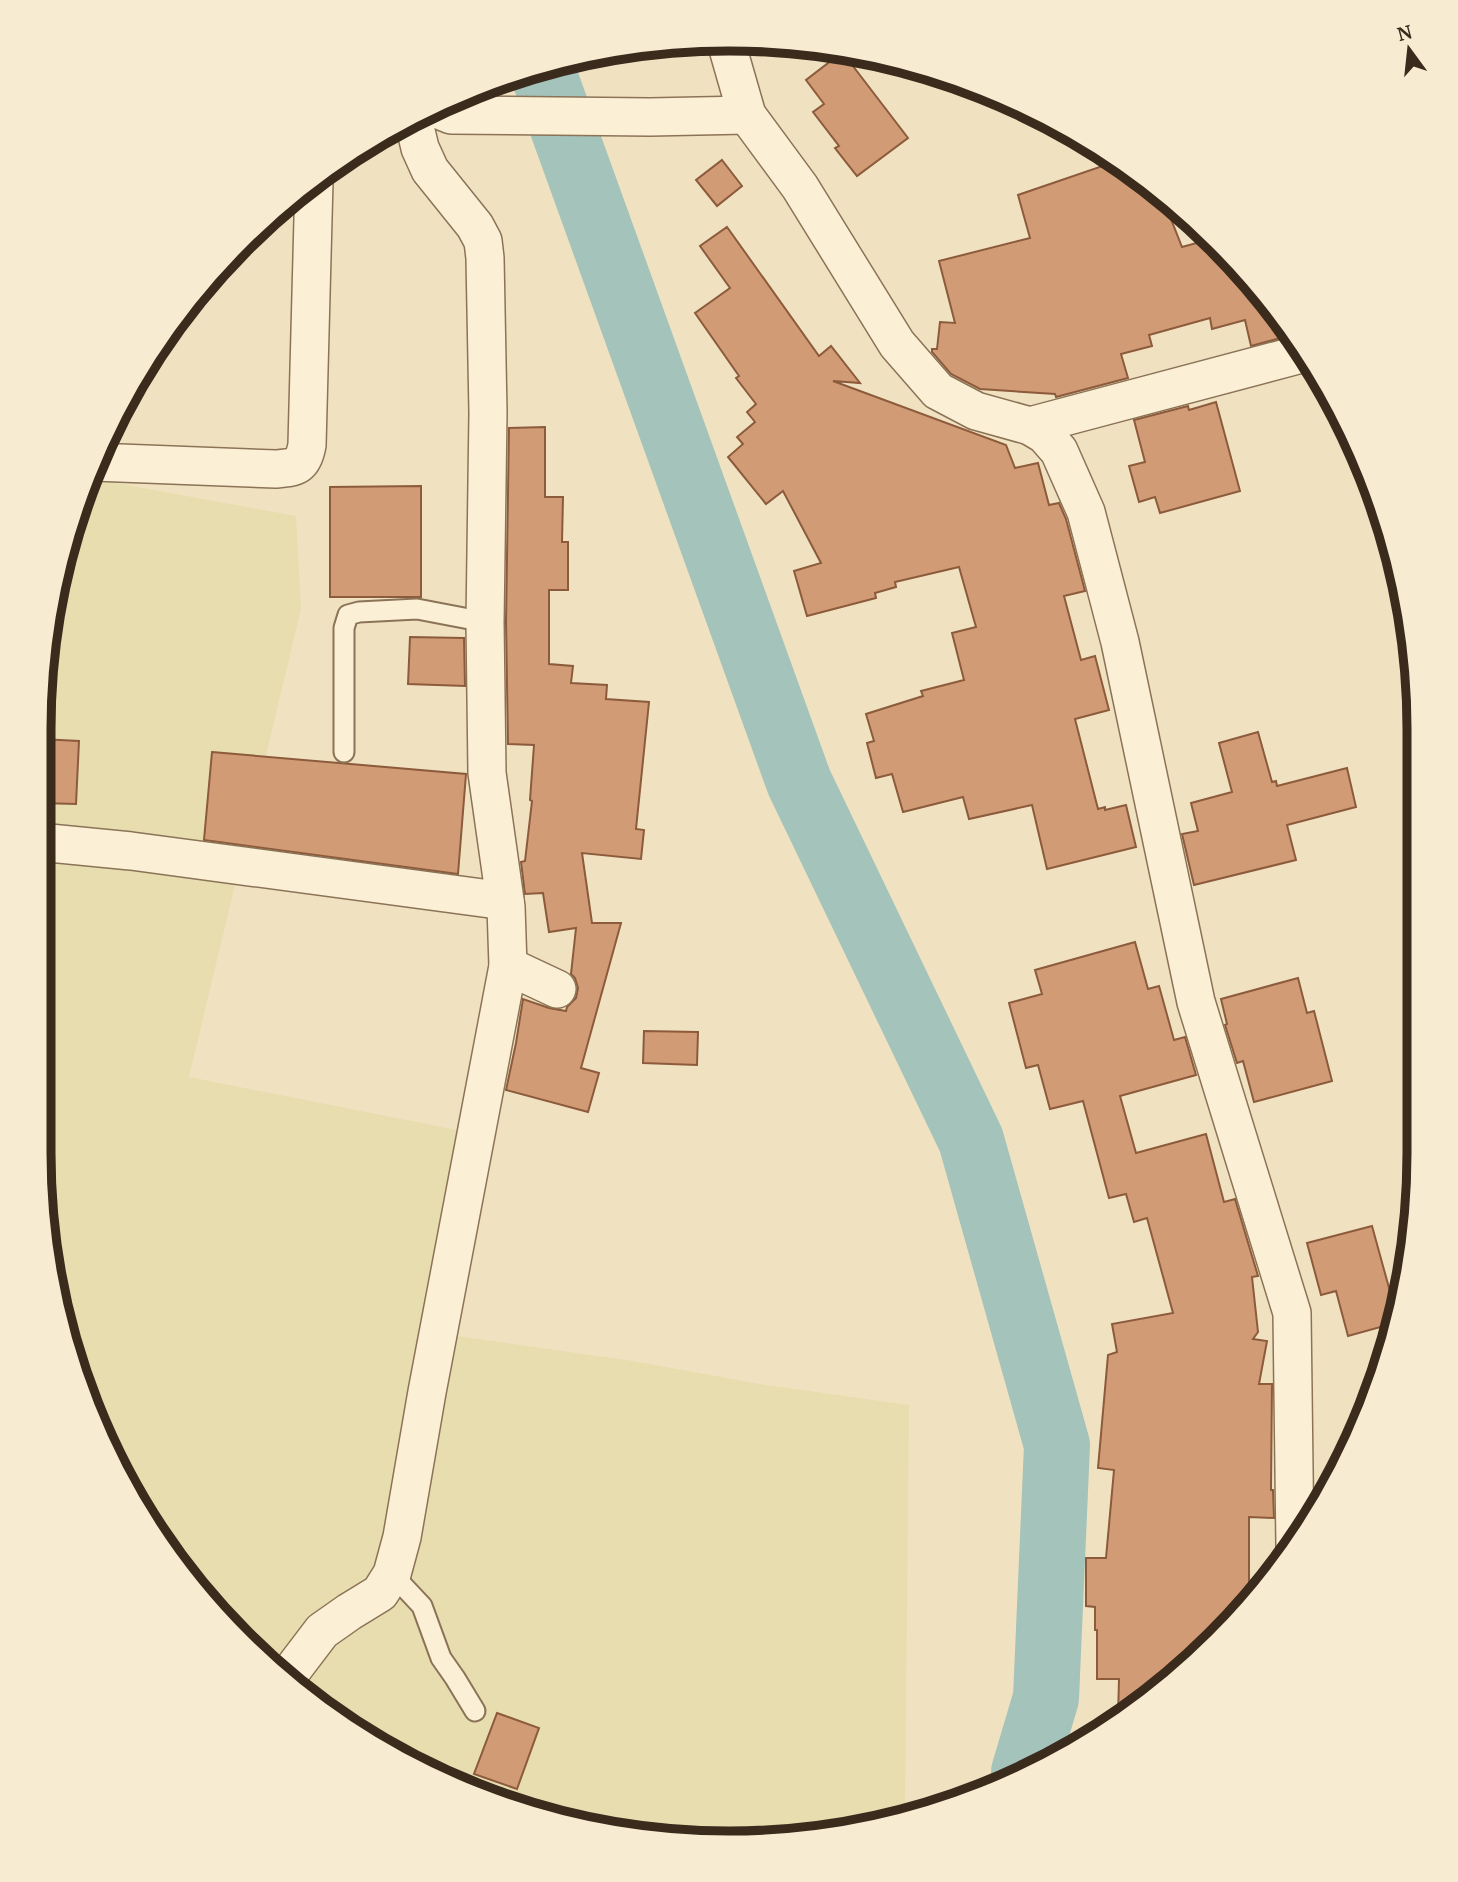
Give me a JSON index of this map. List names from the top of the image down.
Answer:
{
  "north": "top"
}
